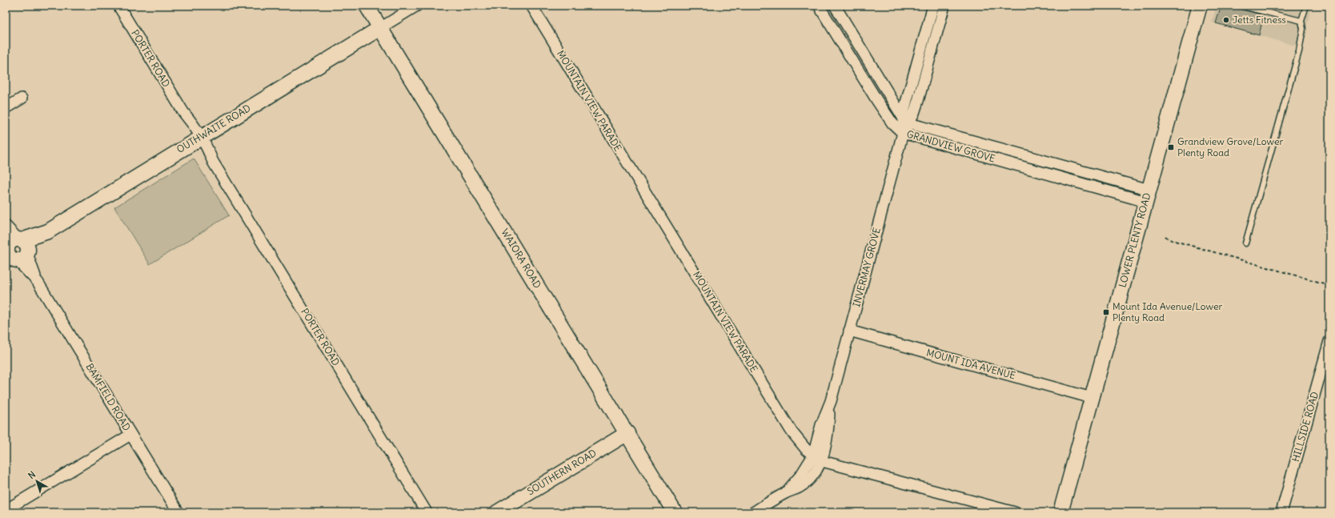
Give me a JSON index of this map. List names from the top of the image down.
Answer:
{
  "streets": {
    "main road": [
      "OUTHWAITE ROAD",
      "LOWER PLENTY ROAD",
      "WAIORA ROAD",
      "SOUTHERN ROAD"
    ],
    "street": [
      "PORTER ROAD",
      "MOUNTAIN VIEW PARADE",
      "GRANDVIEW GROVE",
      "INVERMAY GROVE",
      "MOUNT IDA AVENUE",
      "BAMFIELD ROAD",
      "HILLSIDE ROAD"
    ]
  },
  "crossings": [
    ["PORTER ROAD", "OUTHWAITE ROAD"],
    ["MOUNTAIN VIEW PARADE", "INVERMAY GROVE"],
    ["OUTHWAITE ROAD", "WAIORA ROAD"],
    ["OUTHWAITE ROAD", "BAMFIELD ROAD"],
    ["GRANDVIEW GROVE", "LOWER PLENTY ROAD"],
    ["GRANDVIEW GROVE", "INVERMAY GROVE"],
    ["LOWER PLENTY ROAD", "MOUNT IDA AVENUE"],
    ["WAIORA ROAD", "SOUTHERN ROAD"],
    ["INVERMAY GROVE", "MOUNT IDA AVENUE"]
  ],
  "places": {
    "other": ["Jetts Fitness"],
    "transit": ["Grandview Grove/Lower Plenty Road", "Mount Ida Avenue/Lower Plenty Road"]
  },
  "north": "top left"
}
